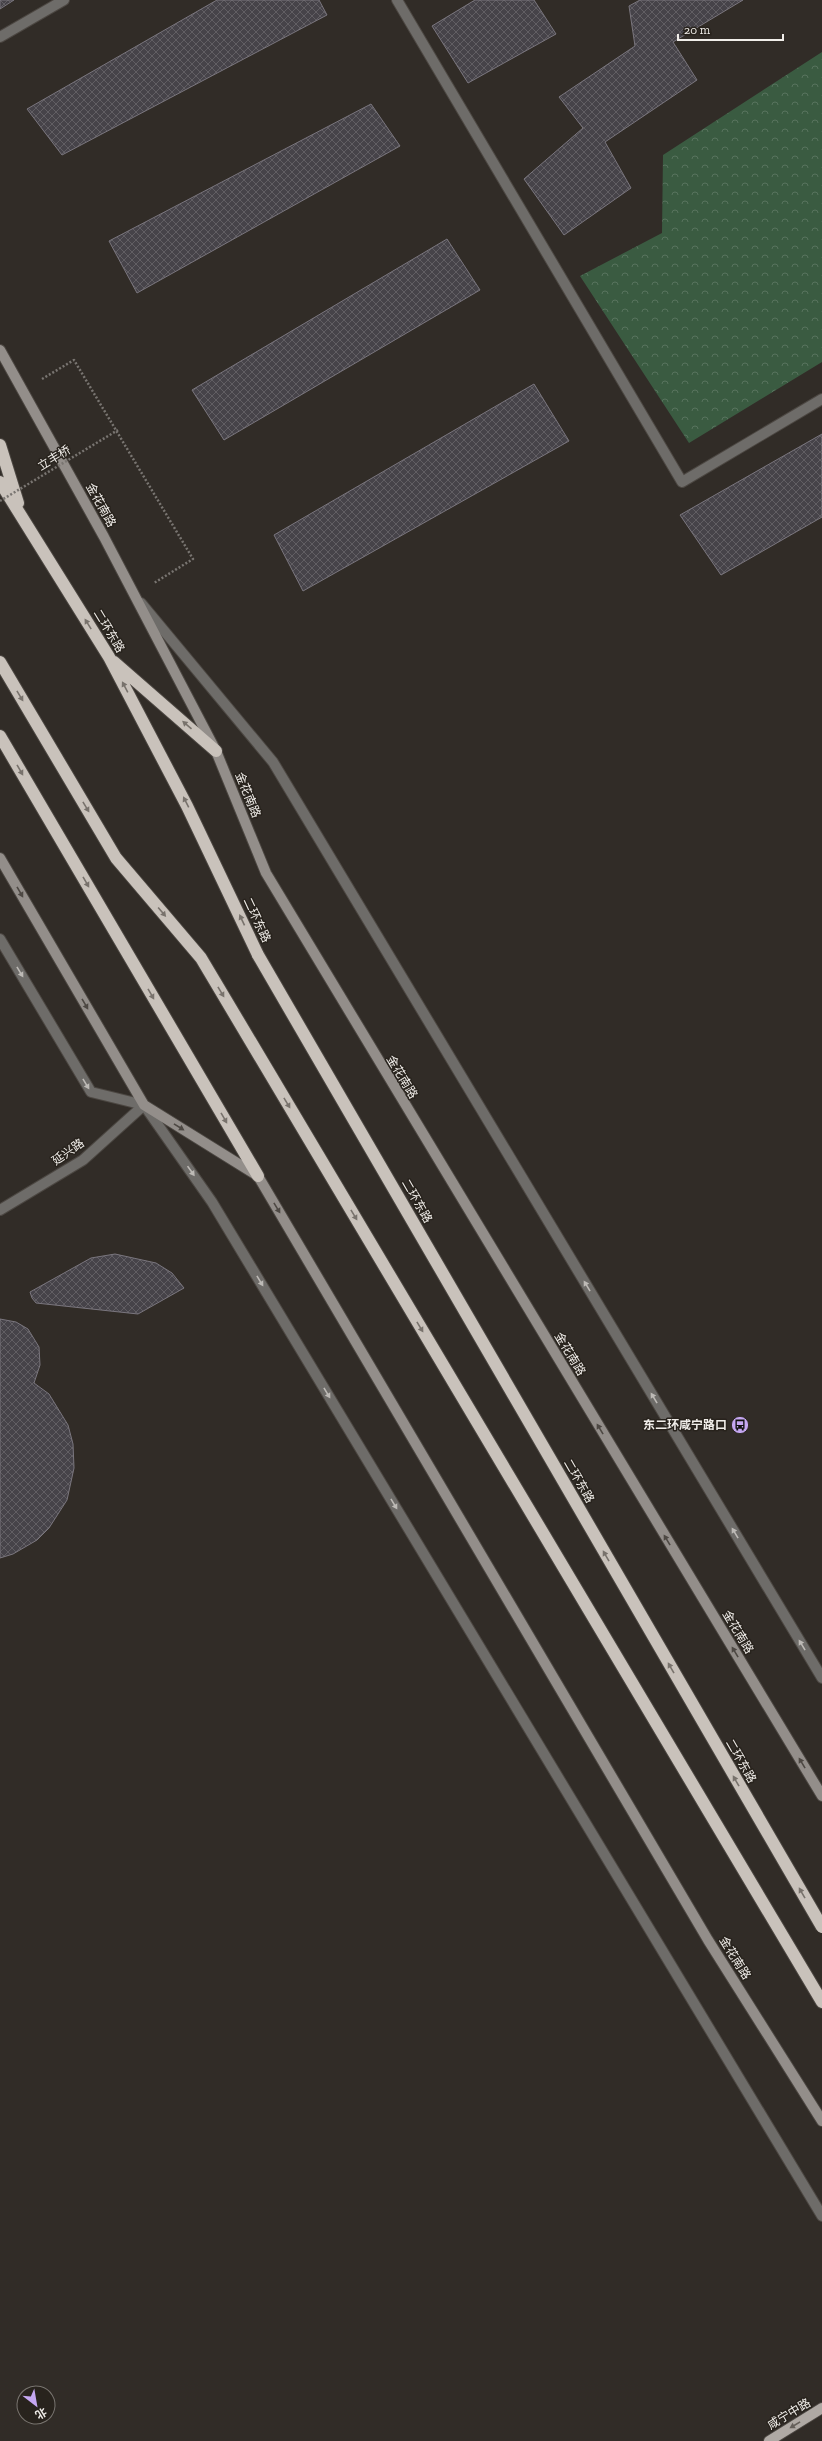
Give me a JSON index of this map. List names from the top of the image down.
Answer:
{
  "streets": {
    "highway": ["二环东路"],
    "main road": ["金花南路", "咸宁中路"],
    "street": ["延兴路"],
    "path": ["立丰桥"]
  },
  "crossings": [
    ["金花南路", "延兴路"]
  ],
  "one_way": ["咸宁中路"],
  "places": {
    "bus stop": ["东二环咸宁路口"]
  },
  "scale_bar": "20 m",
  "north": "bottom right"
}
